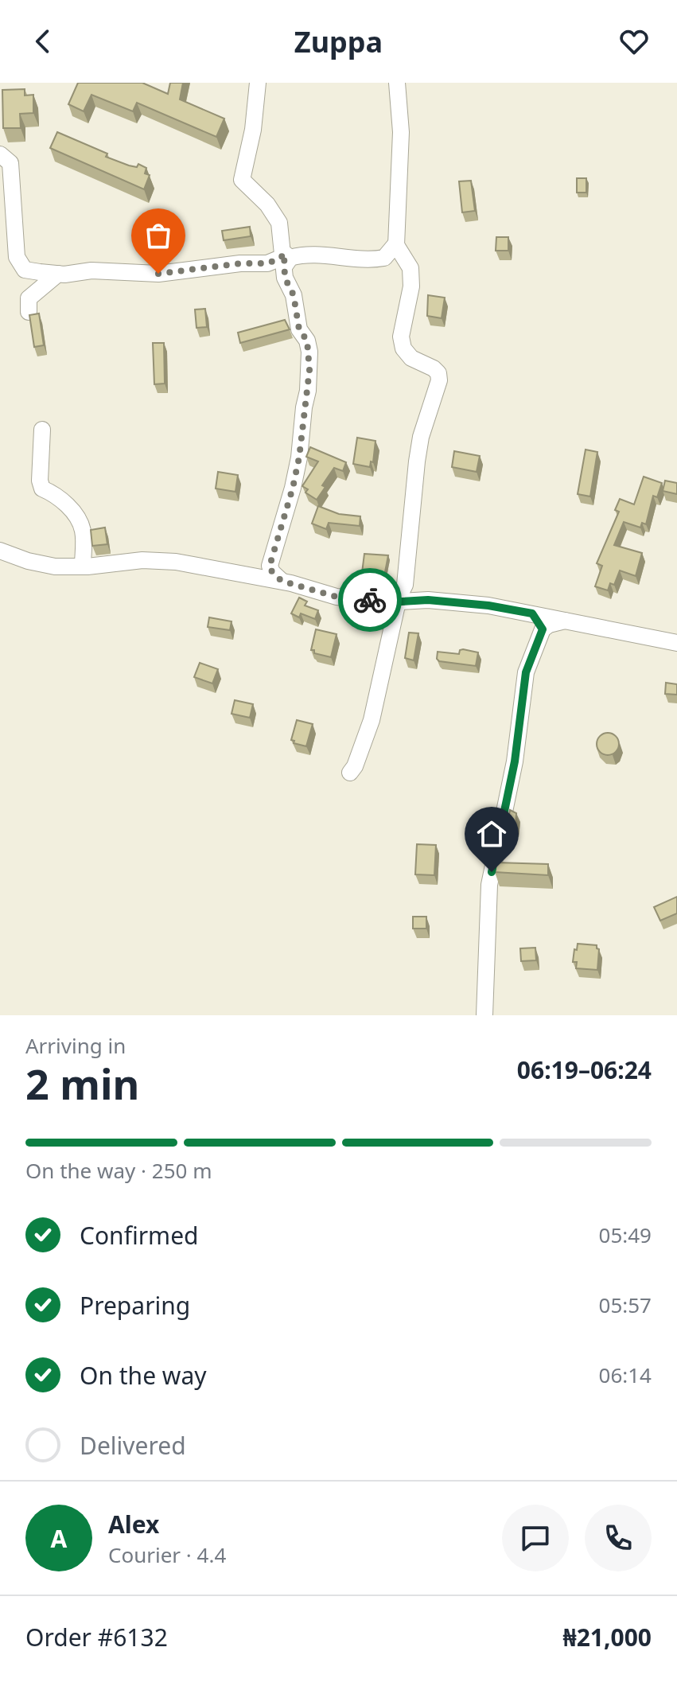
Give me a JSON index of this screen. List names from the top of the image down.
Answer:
{
  "page": {
    "header": "Zuppa",
    "heading": ["2 min", "Arriving in", "06:19–06:24"],
    "panel": [
      "Alex",
      "Courier · 4.4",
      "Order #6132",
      "₦21,000"
    ],
    "bar": "On the way · 250 m",
    "list": [
      ["Confirmed", "05:49"],
      ["Preparing", "05:57"],
      ["On the way", "06:14"],
      "Delivered"
    ],
    "round": "A"
  }
}
